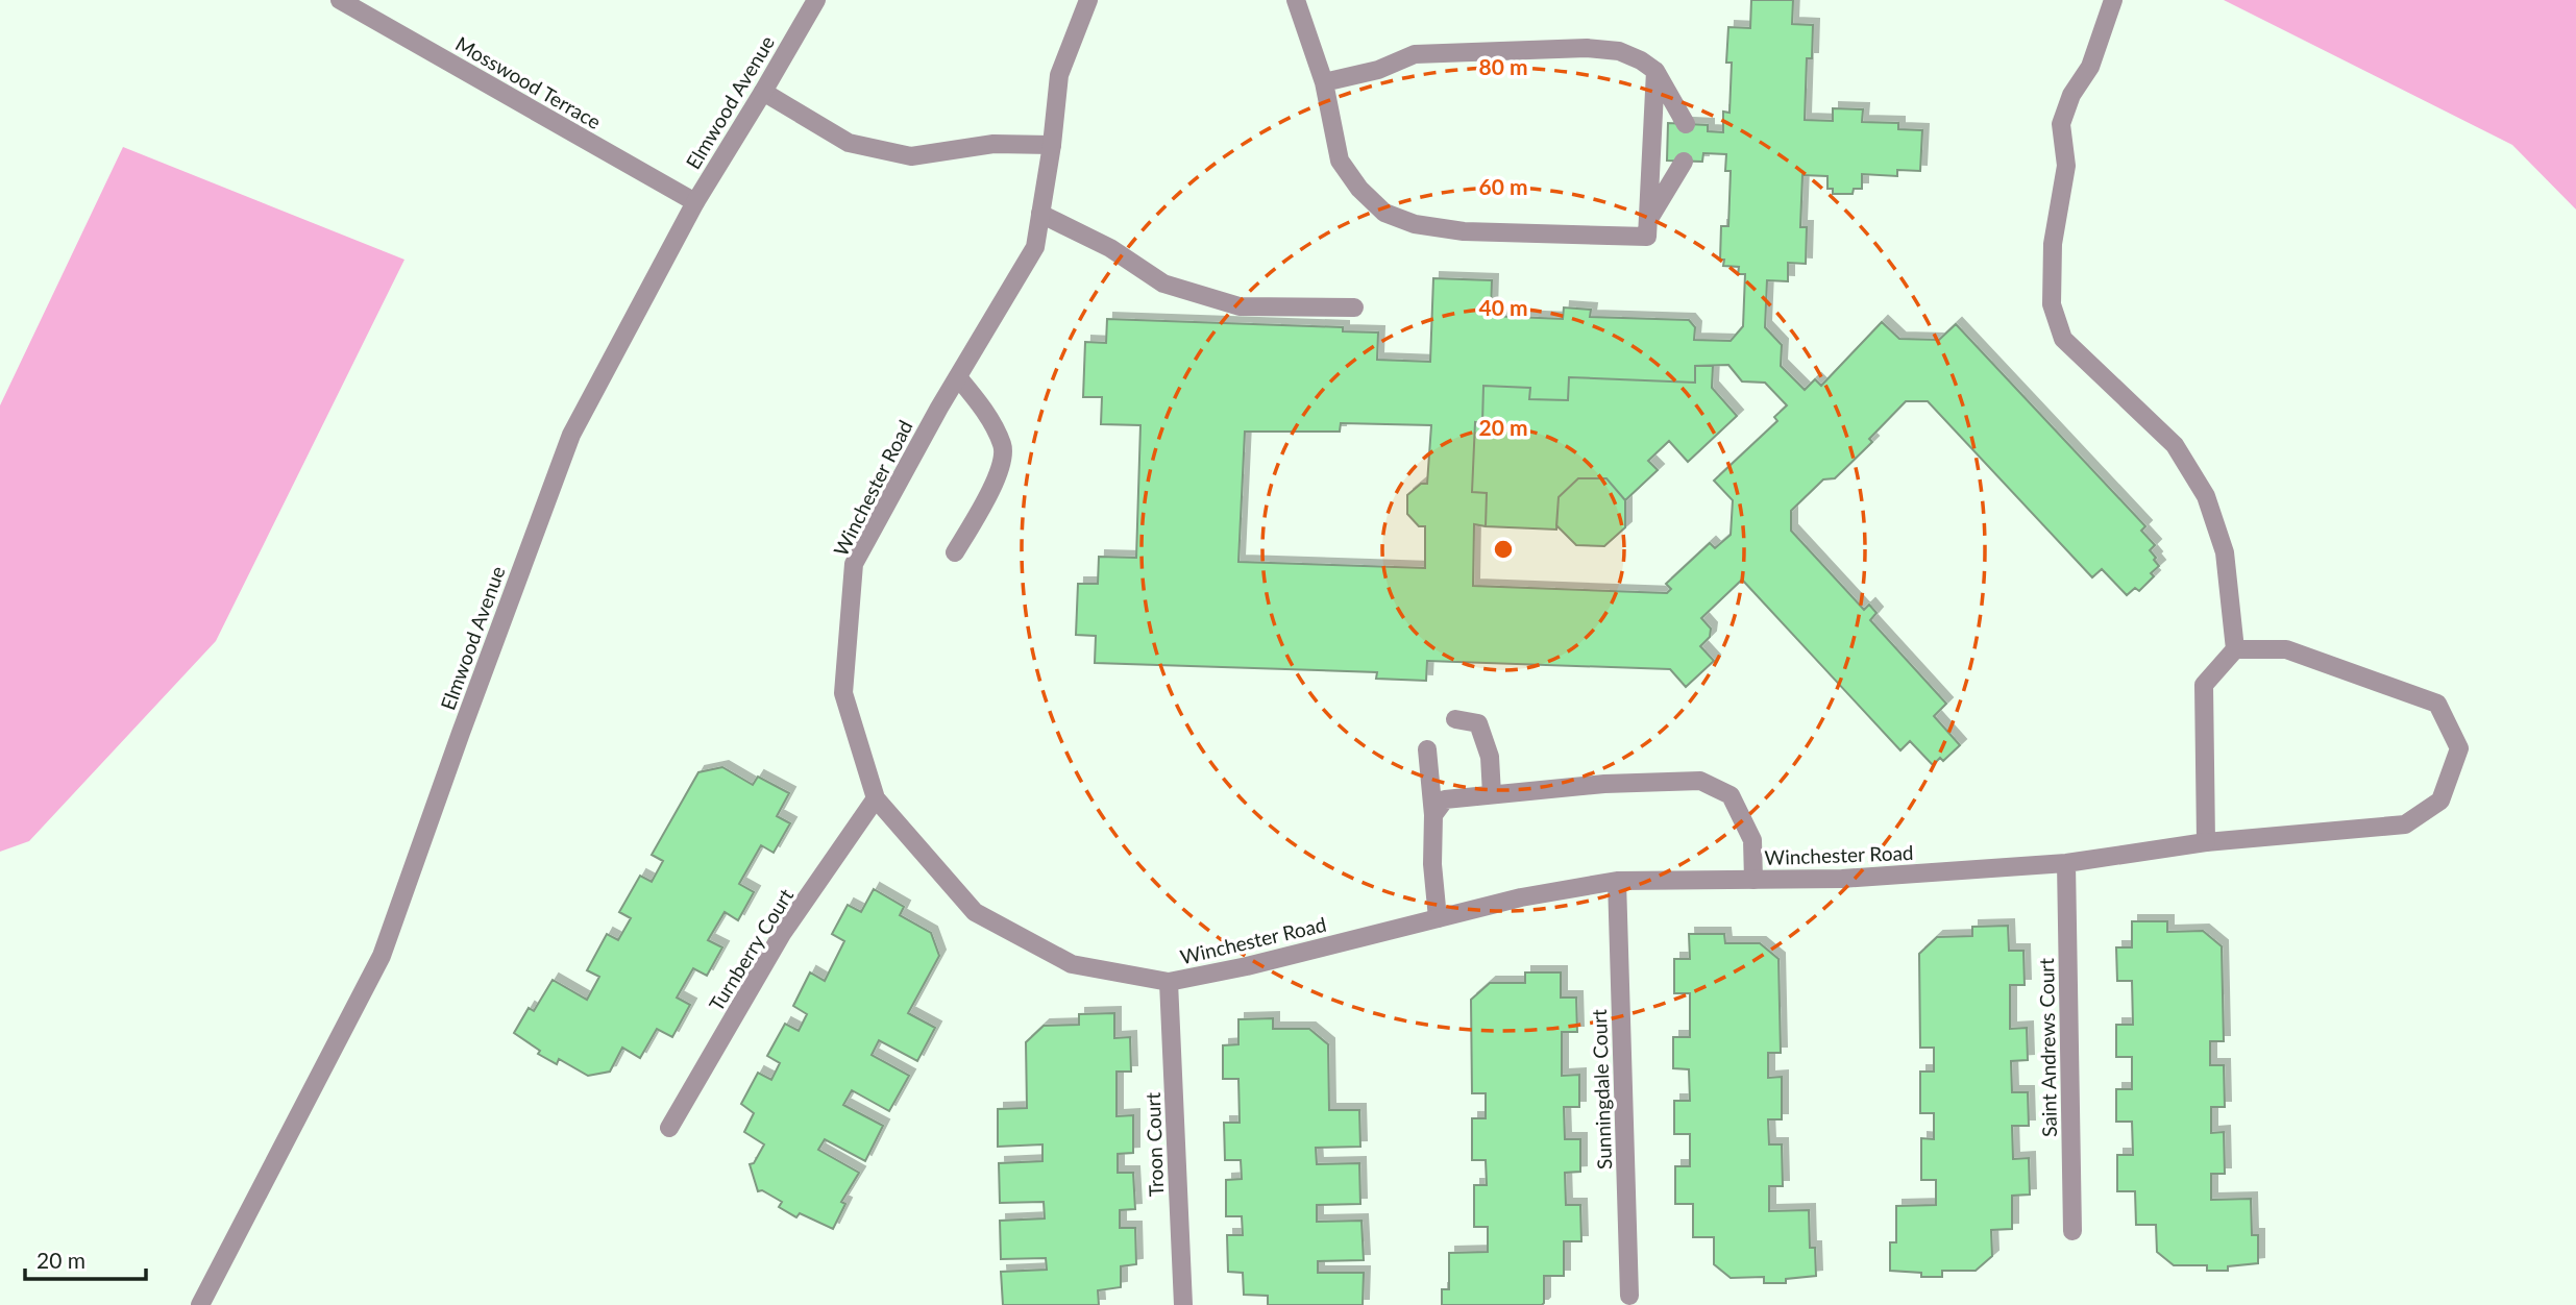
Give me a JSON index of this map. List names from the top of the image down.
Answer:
{
  "streets": {
    "street": [
      "Mosswood Terrace",
      "Elmwood Avenue",
      "Winchester Road",
      "Turnberry Court",
      "Saint Andrews Court",
      "Sunningdale Court",
      "Troon Court"
    ]
  },
  "crossings": [
    ["Mosswood Terrace", "Elmwood Avenue"],
    ["Winchester Road", "Turnberry Court"],
    ["Winchester Road", "Saint Andrews Court"],
    ["Winchester Road", "Sunningdale Court"],
    ["Winchester Road", "Troon Court"]
  ],
  "scale_bar": "20 m",
  "rings": [
    "80 m",
    "60 m",
    "40 m",
    "20 m"
  ]
}
